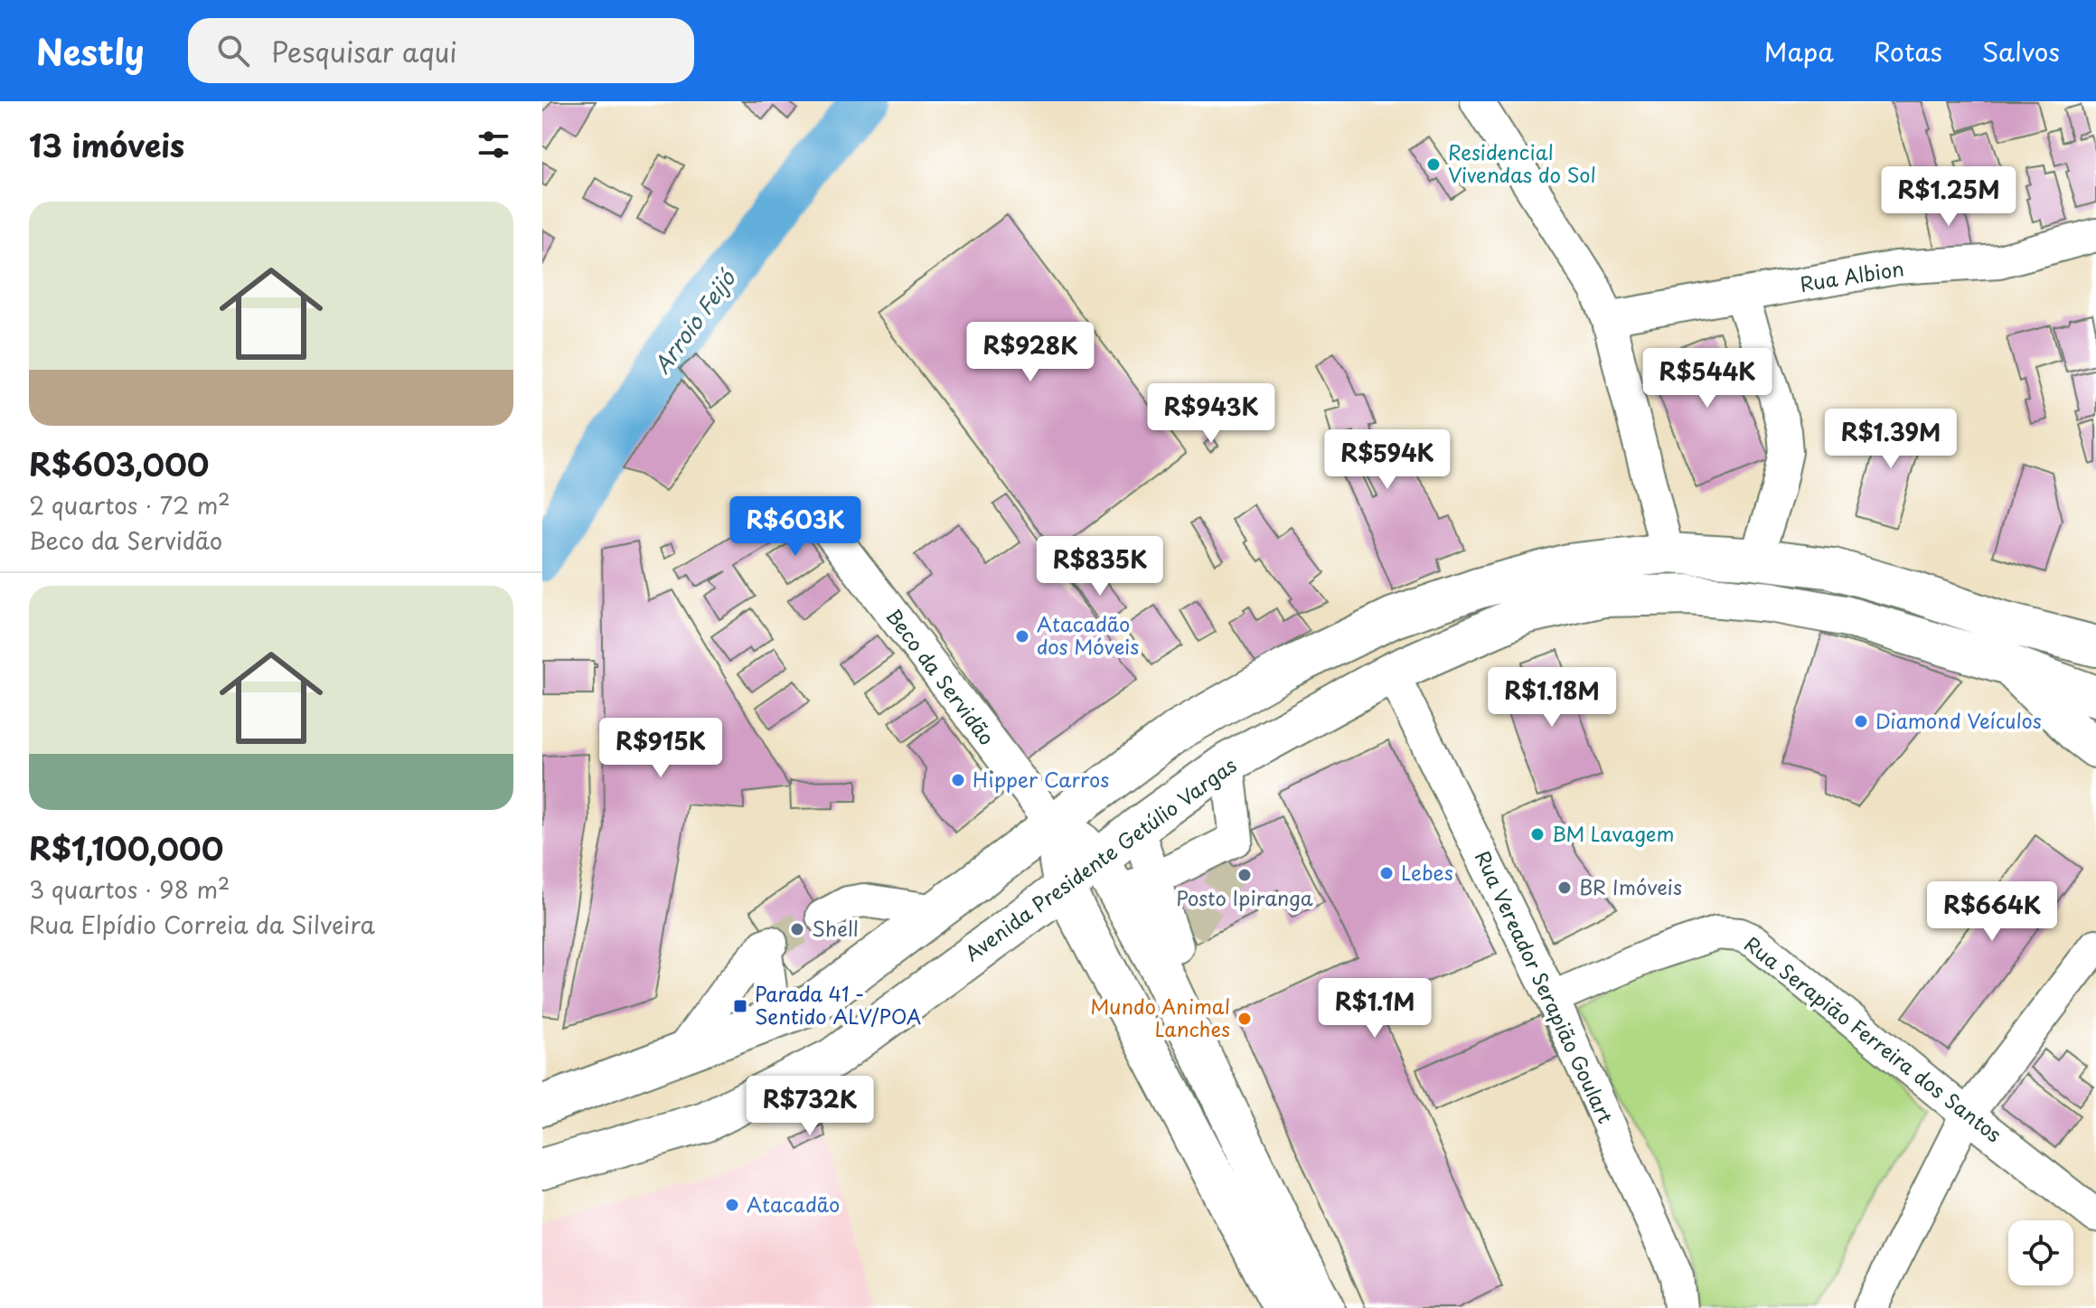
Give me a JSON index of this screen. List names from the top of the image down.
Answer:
{
  "streets": {
    "main road": ["Avenida Presidente Getúlio Vargas"],
    "street": [
      "Rua Albion",
      "Beco da Servidão",
      "Rua Vereador Serapião Goulart",
      "Rua Serapião Ferreira dos Santos"
    ]
  },
  "crossings": [
    ["Avenida Presidente Getúlio Vargas", "Rua Vereador Serapião Goulart"],
    ["Rua Vereador Serapião Goulart", "Rua Serapião Ferreira dos Santos"]
  ],
  "water": ["Arroio Feijó"],
  "places": {
    "other": [
      "Residencial Vivendas do Sol",
      "Atacadão dos Móveis",
      "Diamond Veículos",
      "Hipper Carros",
      "BM Lavagem",
      "Lebes",
      "Posto Ipiranga",
      "BR Imóveis",
      "Shell",
      "Mundo Animal Lanches",
      "Atacadão"
    ],
    "transit": ["Parada 41 - Sentido ALV/POA"]
  },
  "page": {
    "header": "Nestly",
    "search": "Pesquisar aqui",
    "nav": ["Mapa", "Rotas", "Salvos"],
    "heading": "13 imóveis",
    "price": [
      "R$1.25M",
      "R$928K",
      "R$544K",
      "R$943K",
      "R$1.39M",
      "R$594K",
      "R$603K",
      "R$835K",
      "R$1.18M",
      "R$915K",
      "R$664K",
      "R$1.1M",
      "R$732K"
    ],
    "list": [
      {
        "name": "R$603,000",
        "note": "2 quartos · 72 m² · Beco da Servidão"
      },
      {
        "name": "R$1,100,000",
        "note": "3 quartos · 98 m² · Rua Elpídio Correia da Silveira"
      }
    ]
  }
}
